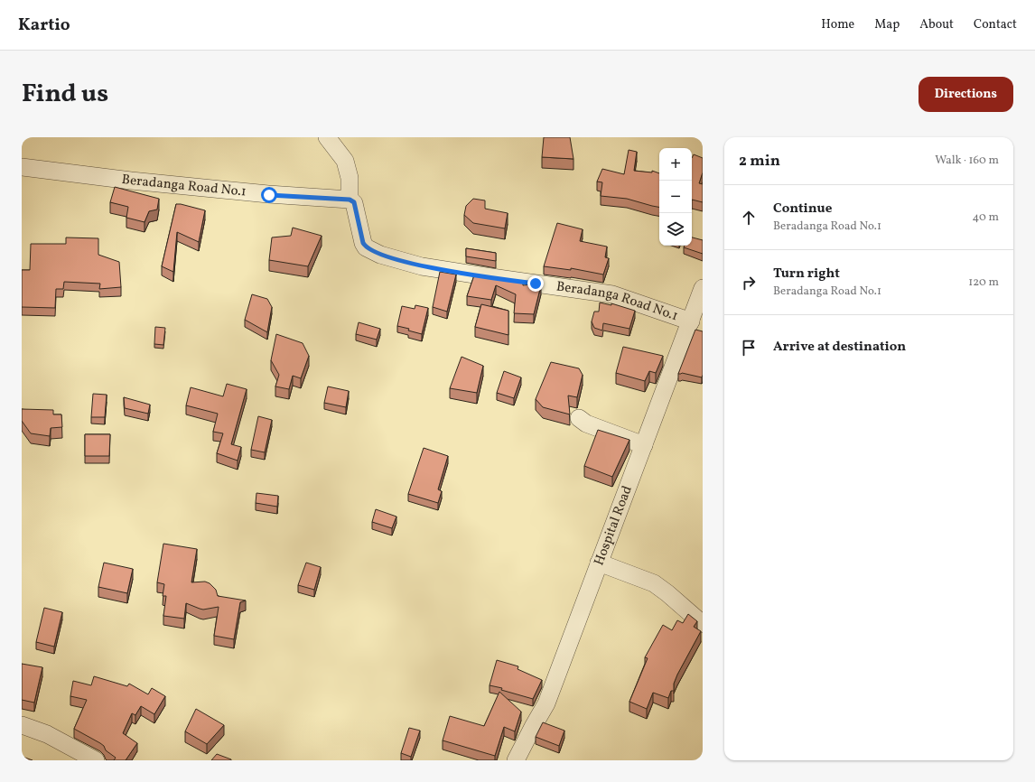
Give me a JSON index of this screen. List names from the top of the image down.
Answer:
{
  "streets": {
    "street": ["Beradanga Road No.1", "Hospital Road"]
  },
  "crossings": [
    ["Beradanga Road No.1", "Hospital Road"]
  ],
  "page": {
    "header": "Kartio",
    "nav": [
      "Home",
      "Map",
      "About",
      "Contact"
    ],
    "title": "Find us",
    "buttons": "Directions",
    "heading": ["2 min", "Walk · 160 m"],
    "map_buttons": ["+", "−"],
    "list": [
      ["Continue", "Beradanga Road No.1", "40 m"],
      ["Turn right", "Beradanga Road No.1", "120 m"],
      "Arrive at destination"
    ]
  }
}
